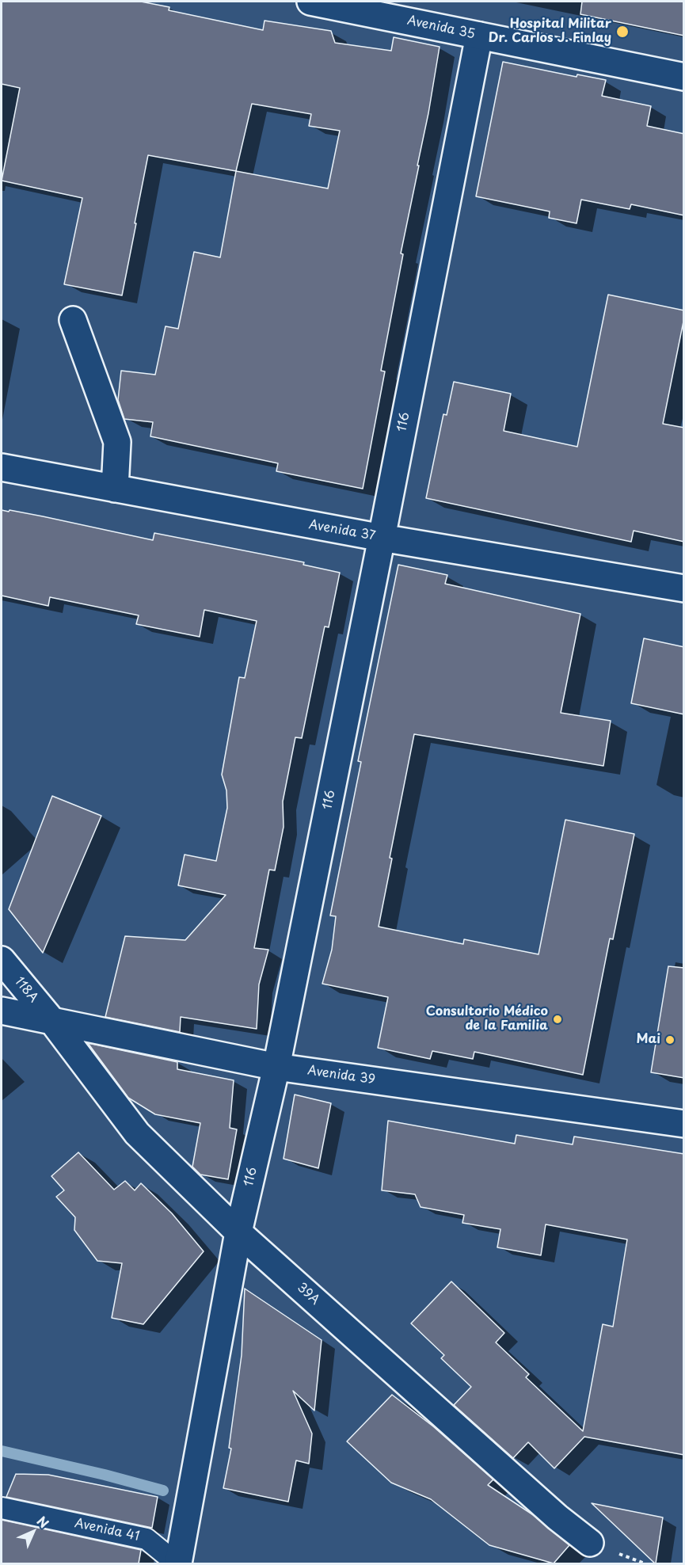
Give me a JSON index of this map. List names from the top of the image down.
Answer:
{
  "streets": {
    "street": [
      "Avenida 35",
      "116",
      "Avenida 37",
      "118A",
      "Avenida 39",
      "39A"
    ],
    "lane": ["Avenida 41"]
  },
  "crossings": [
    ["Avenida 35", "116"],
    ["116", "Avenida 37"],
    ["116", "Avenida 39"],
    ["116", "39A"],
    ["116", "Avenida 41"],
    ["118A", "Avenida 39"],
    ["118A", "39A"],
    ["Avenida 39", "39A"]
  ],
  "places": ["Hospital Militar Dr. Carlos J. Finlay", "Consultorio Médico de la Familia", "Mai"],
  "north": "top right"
}
